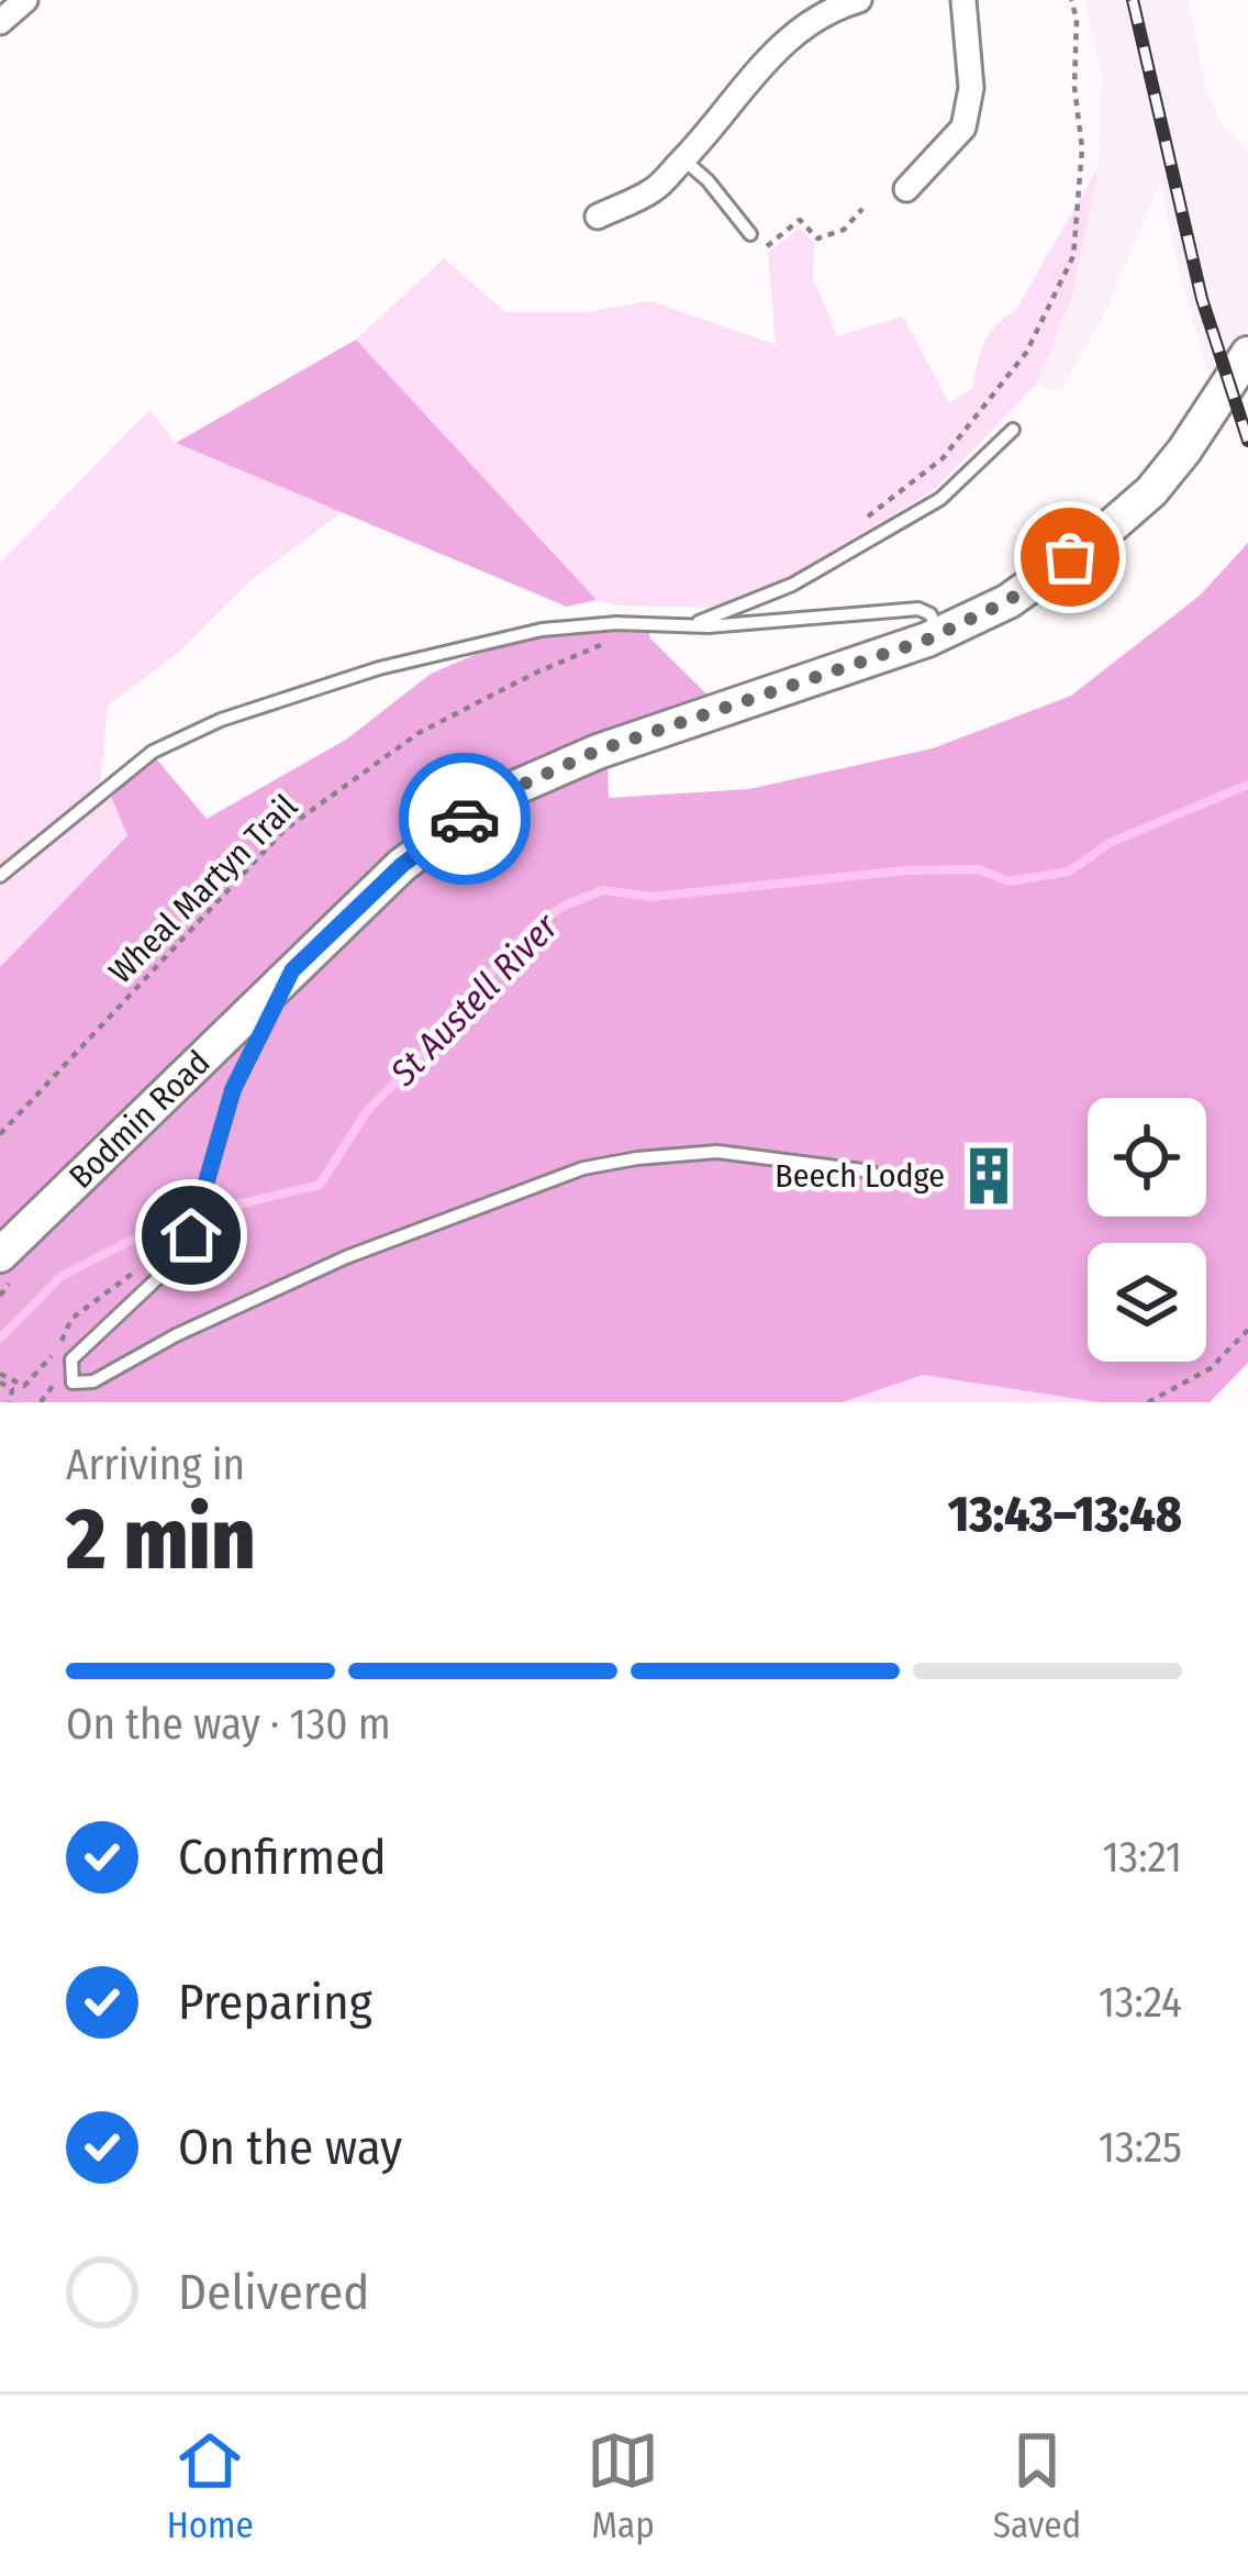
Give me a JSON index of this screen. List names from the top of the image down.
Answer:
{
  "streets": {
    "main road": ["Bodmin Road"],
    "path": ["Wheal Martyn Trail"]
  },
  "water": ["St Austell River"],
  "places": {
    "building": ["Beech Lodge"]
  },
  "page": {
    "heading": ["2 min", "Arriving in", "13:43–13:48"],
    "bar": "On the way · 130 m",
    "list": [
      ["Confirmed", "13:21"],
      ["Preparing", "13:24"],
      ["On the way", "13:25"],
      "Delivered"
    ],
    "tabs": ["Home", "Map", "Saved"]
  }
}
